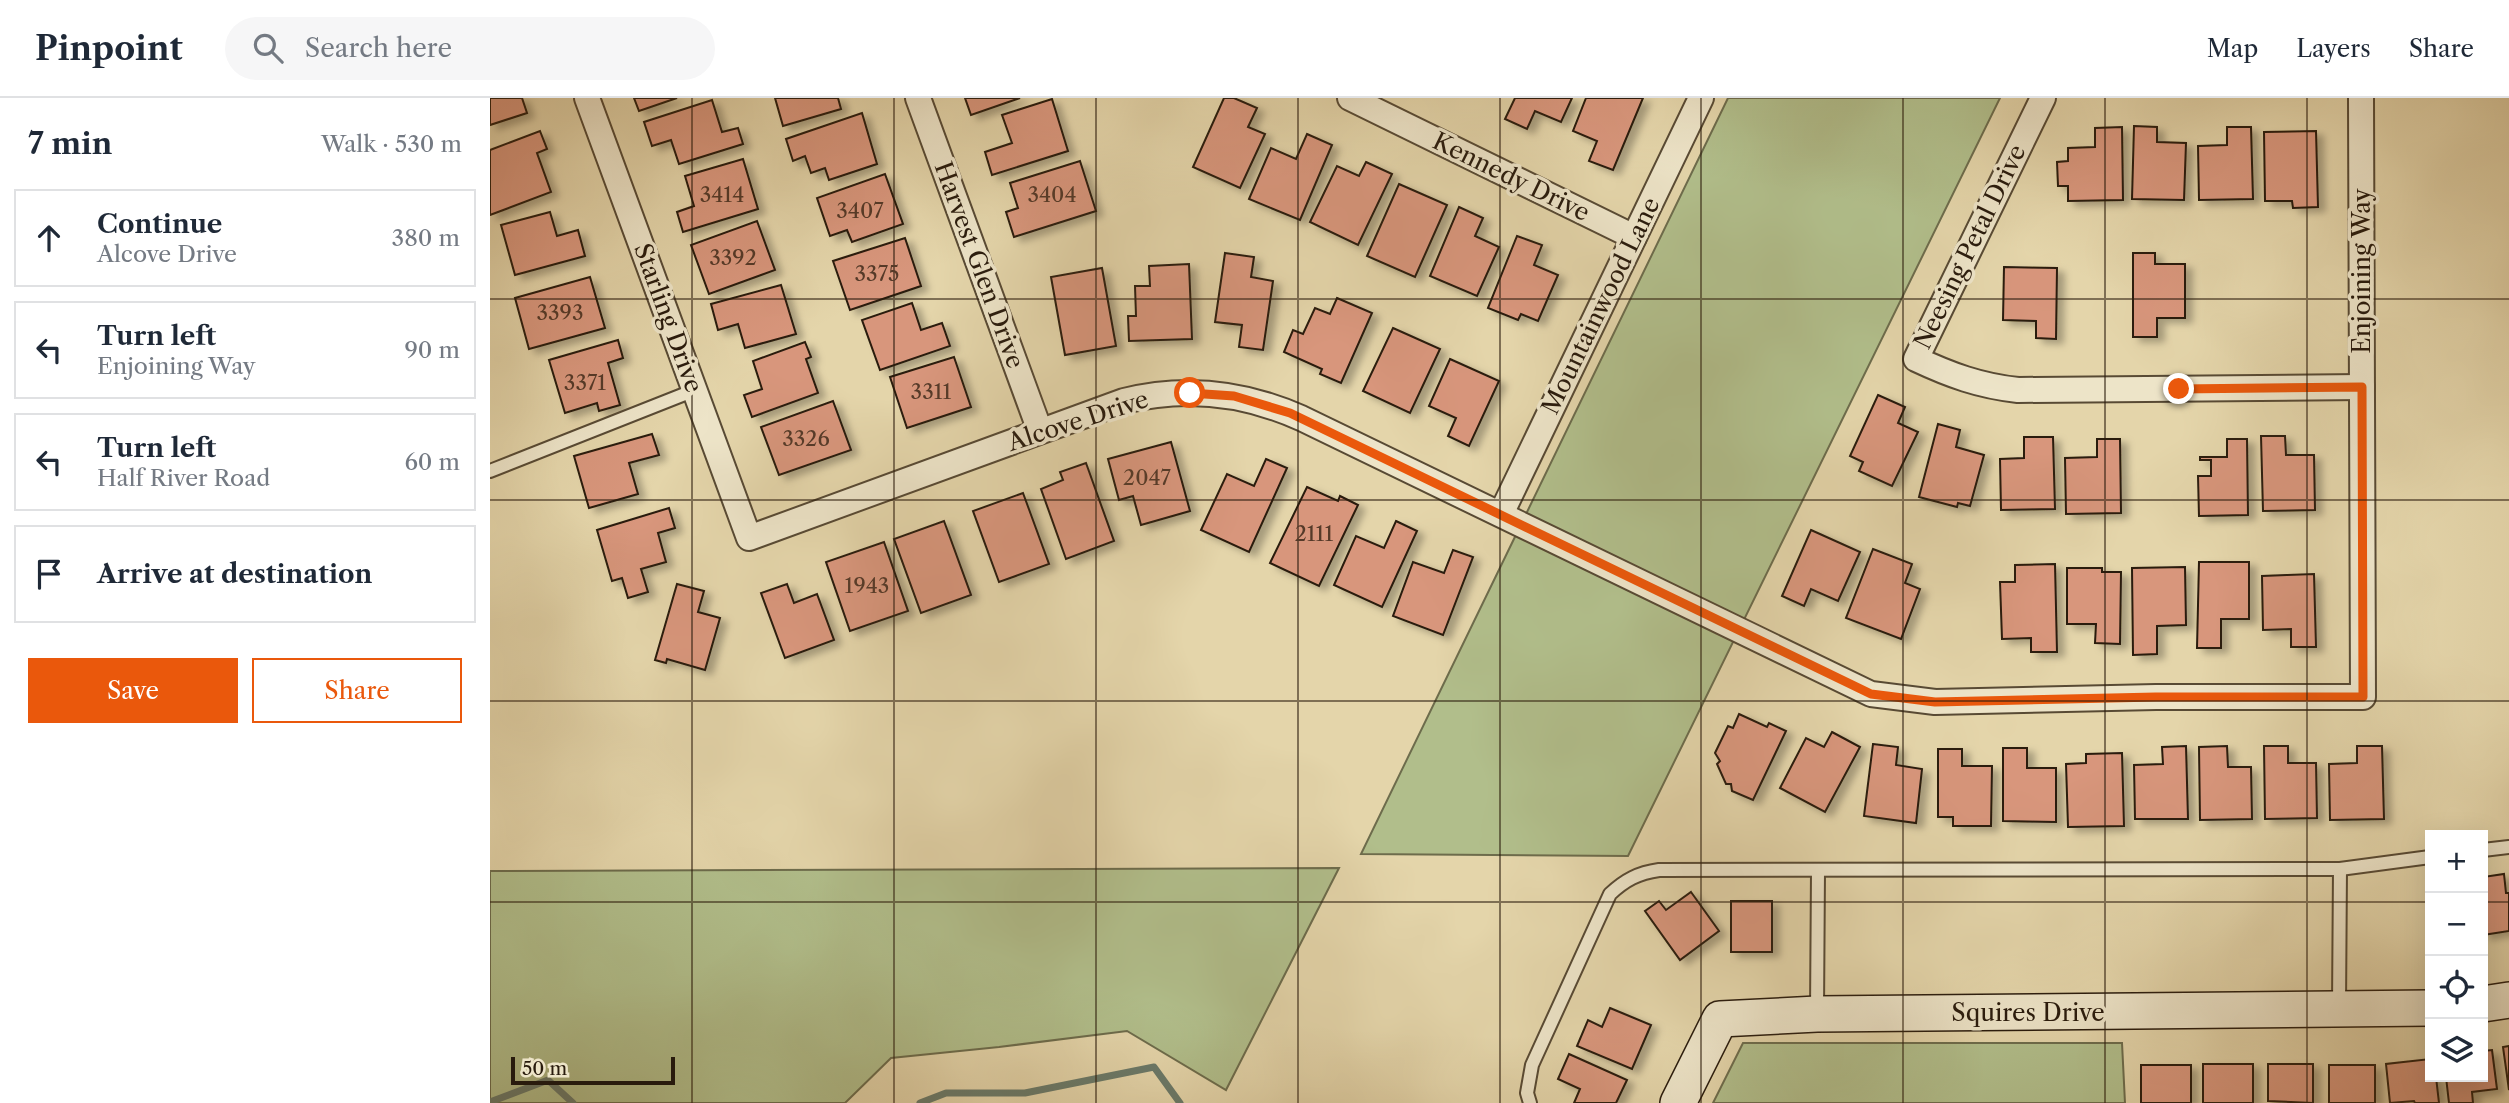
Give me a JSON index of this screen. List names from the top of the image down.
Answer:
{
  "streets": {
    "street": [
      "Kennedy Drive",
      "Neesing Petal Drive",
      "Harvest Glen Drive",
      "Enjoining Way",
      "Mountainwood Lane",
      "Starling Drive",
      "Alcove Drive",
      "Squires Drive"
    ]
  },
  "crossings": [
    ["Kennedy Drive", "Mountainwood Lane"],
    ["Neesing Petal Drive", "Enjoining Way"],
    ["Harvest Glen Drive", "Alcove Drive"],
    ["Enjoining Way", "Alcove Drive"],
    ["Mountainwood Lane", "Alcove Drive"],
    ["Starling Drive", "Alcove Drive"]
  ],
  "house_numbers": [
    "3414",
    "3404",
    "3407",
    "3392",
    "3375",
    "3393",
    "3371",
    "3311",
    "3326",
    "2047",
    "2111",
    "1943"
  ],
  "scale_bar": "50 m",
  "page": {
    "header": "Pinpoint",
    "search": "Search here",
    "nav": ["Map", "Layers", "Share"],
    "heading": ["7 min", "Walk · 530 m"],
    "list": [
      ["Continue", "Alcove Drive", "380 m"],
      ["Turn left", "Enjoining Way", "90 m"],
      ["Turn left", "Half River Road", "60 m"],
      "Arrive at destination"
    ],
    "buttons": ["Save", "Share"],
    "map_buttons": ["+", "−"],
    "scale": "50 m"
  }
}
